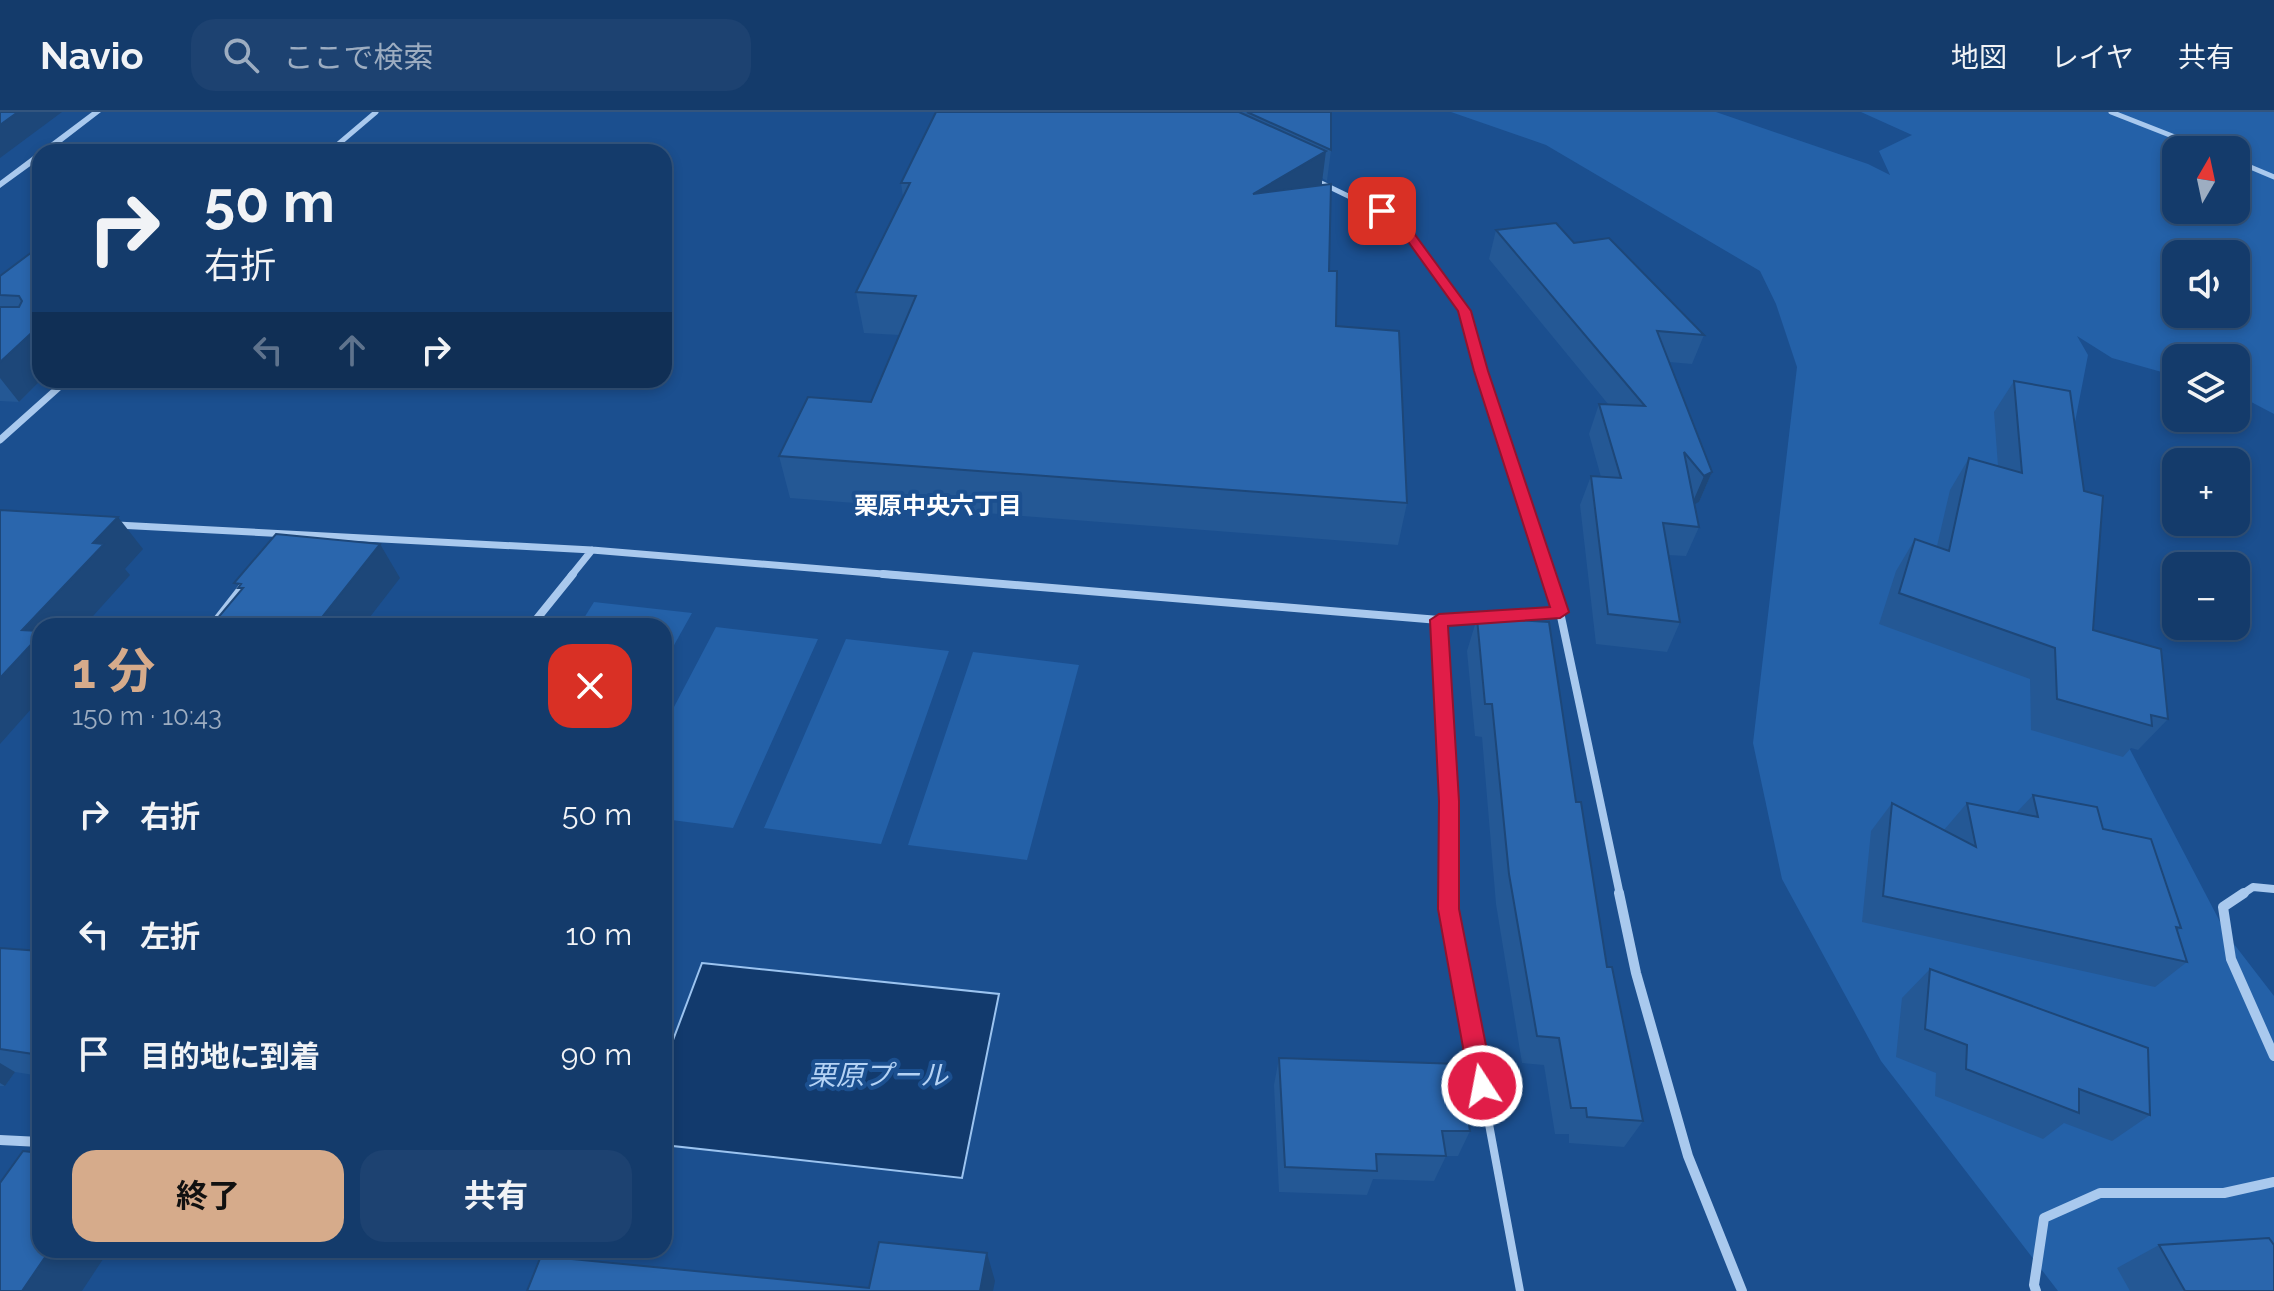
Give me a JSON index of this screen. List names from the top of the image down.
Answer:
{
  "districts": ["栗原中央六丁目"],
  "water": ["栗原プール"],
  "north": "top",
  "page": {
    "header": "Navio",
    "search": "ここで検索",
    "nav": ["地図", "レイヤ", "共有"],
    "map_buttons": ["+", "−"],
    "turn": ["50 m", "右折"],
    "heading": ["1 分", "150 m · 10:43"],
    "list": [
      {
        "name": "右折",
        "value": "50 m"
      },
      {
        "name": "左折",
        "value": "10 m"
      },
      {
        "name": "目的地に到着",
        "value": "90 m"
      }
    ],
    "buttons": ["終了", "共有"]
  }
}
